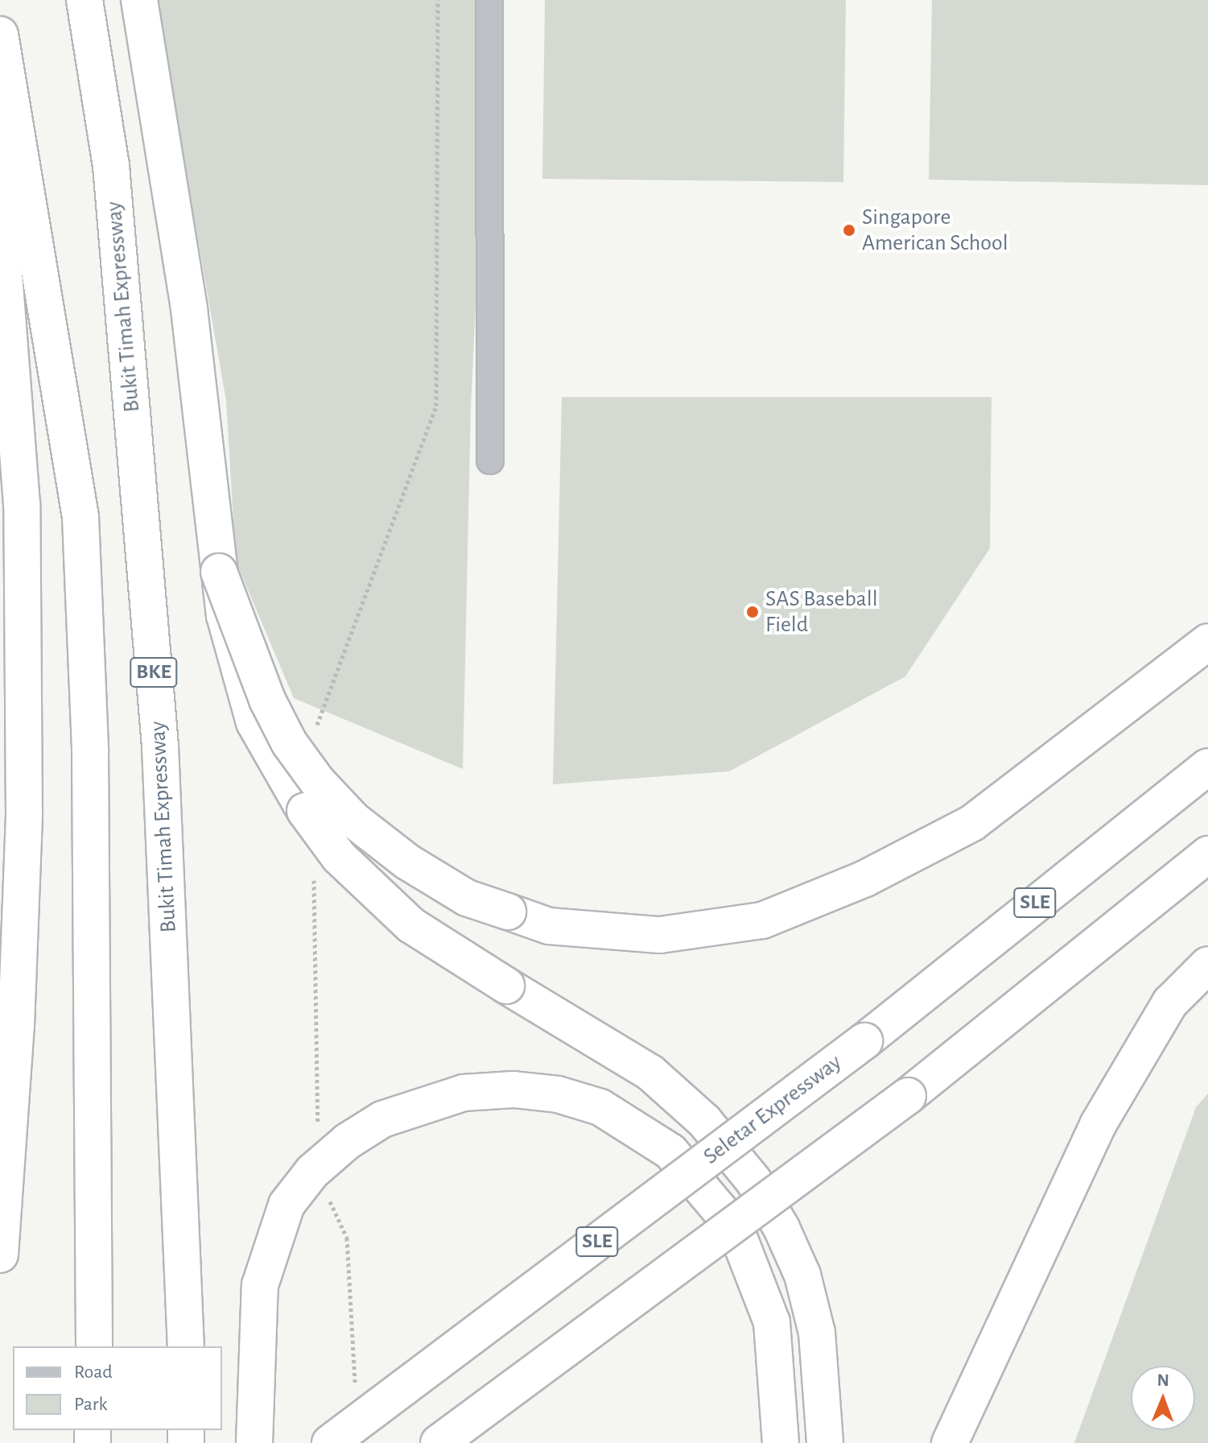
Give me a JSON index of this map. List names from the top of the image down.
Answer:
{
  "streets": {
    "highway": [
      "Bukit Timah Expressway",
      "BKE",
      "SLE",
      "Seletar Expressway"
    ]
  },
  "places": ["Singapore American School", "SAS Baseball Field"],
  "legend": ["Road", "Park"],
  "north": "top"
}
